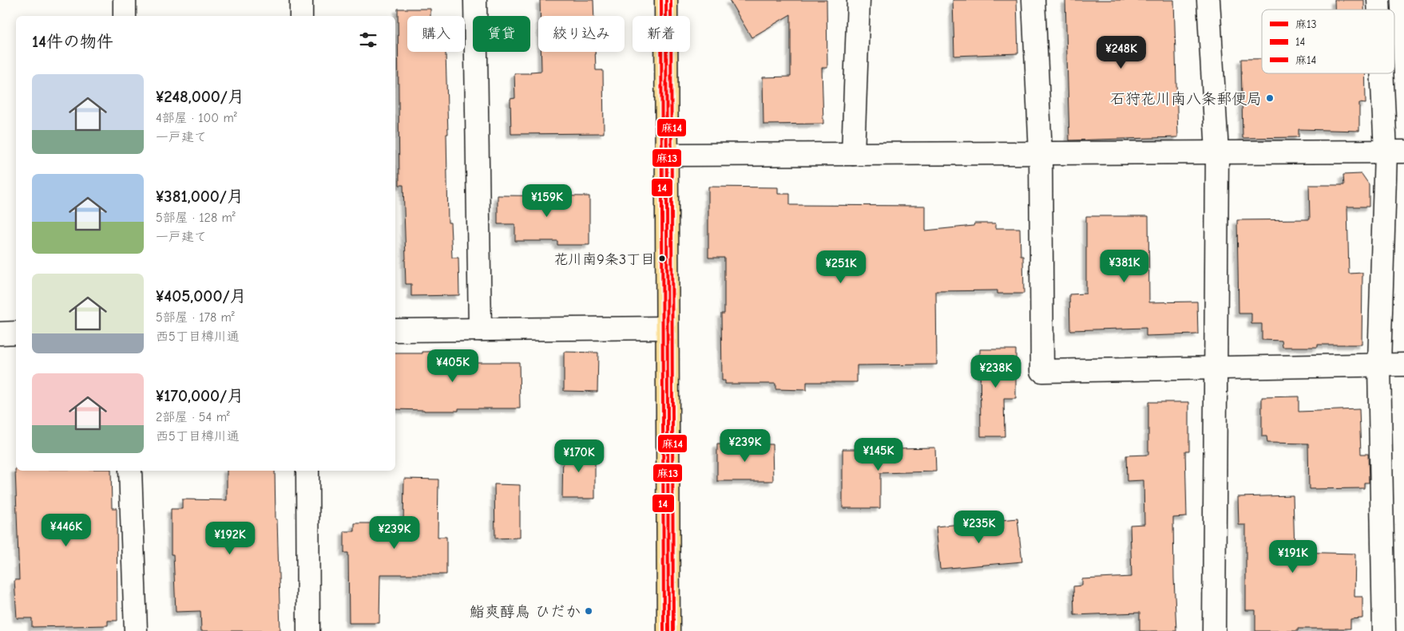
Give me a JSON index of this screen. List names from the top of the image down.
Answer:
{
  "places": ["石狩花川南八条郵便局", "花川南9条3丁目", "鮨爽醇鳥 ひだか"],
  "lines": ["transit line 麻13", "transit line 14", "transit line 麻14"],
  "legend": ["麻13", "14", "麻14"],
  "page": {
    "chip": [
      "購入",
      "賃貸",
      "絞り込み",
      "新着"
    ],
    "heading": "14件の物件",
    "price": [
      "¥248K",
      "¥159K",
      "¥381K",
      "¥251K",
      "¥405K",
      "¥238K",
      "¥239K",
      "¥145K",
      "¥170K",
      "¥235K",
      "¥446K",
      "¥239K",
      "¥192K",
      "¥191K"
    ],
    "list": [
      {
        "name": "¥248,000/月",
        "note": "4部屋 · 100 m² · 一戸建て"
      },
      {
        "name": "¥381,000/月",
        "note": "5部屋 · 128 m² · 一戸建て"
      },
      {
        "name": "¥405,000/月",
        "note": "5部屋 · 178 m² · 西5丁目樽川通"
      },
      {
        "name": "¥170,000/月",
        "note": "2部屋 · 54 m² · 西5丁目樽川通"
      }
    ]
  }
}
